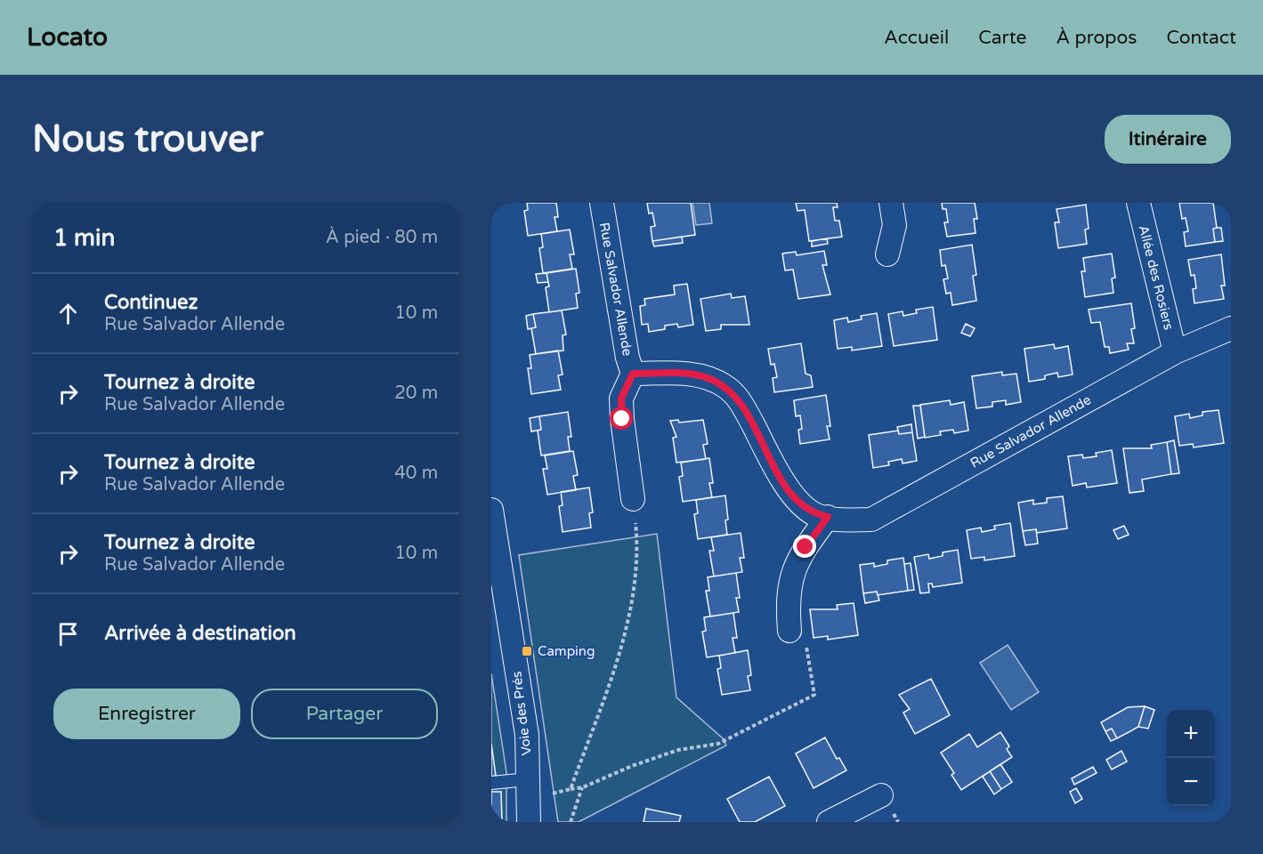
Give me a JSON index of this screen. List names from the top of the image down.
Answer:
{
  "streets": {
    "street": ["Allée des Rosiers", "Rue Salvador Allende", "Voie des Prés"]
  },
  "crossings": [
    ["Allée des Rosiers", "Rue Salvador Allende"]
  ],
  "places": {
    "transit": ["Camping"]
  },
  "page": {
    "header": "Locato",
    "nav": [
      "Accueil",
      "Carte",
      "À propos",
      "Contact"
    ],
    "buttons": [
      "Itinéraire",
      ["Enregistrer", "Partager"]
    ],
    "title": "Nous trouver",
    "heading": ["1 min", "À pied · 80 m"],
    "list": [
      ["Continuez", "Rue Salvador Allende", "10 m"],
      ["Tournez à droite", "Rue Salvador Allende", "20 m"],
      ["Tournez à droite", "Rue Salvador Allende", "40 m"],
      ["Tournez à droite", "Rue Salvador Allende", "10 m"],
      "Arrivée à destination"
    ],
    "map_buttons": ["+", "−"]
  }
}
